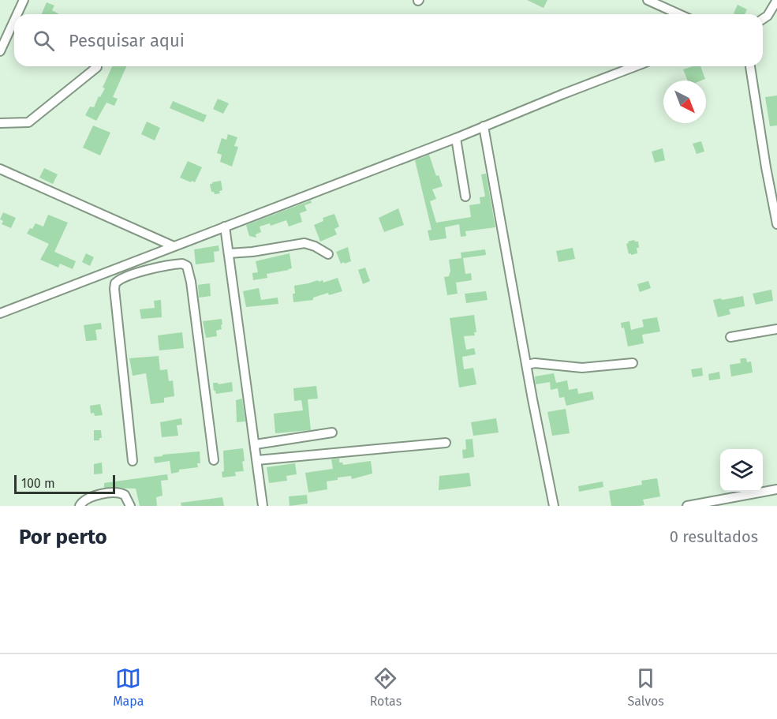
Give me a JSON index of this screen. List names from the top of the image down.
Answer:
{
  "scale_bar": "100 m",
  "north": "bottom right",
  "page": {
    "search": "Pesquisar aqui",
    "scale": "100 m",
    "heading": ["Por perto", "0 resultados"],
    "nav": ["Mapa", "Rotas", "Salvos"]
  }
}
